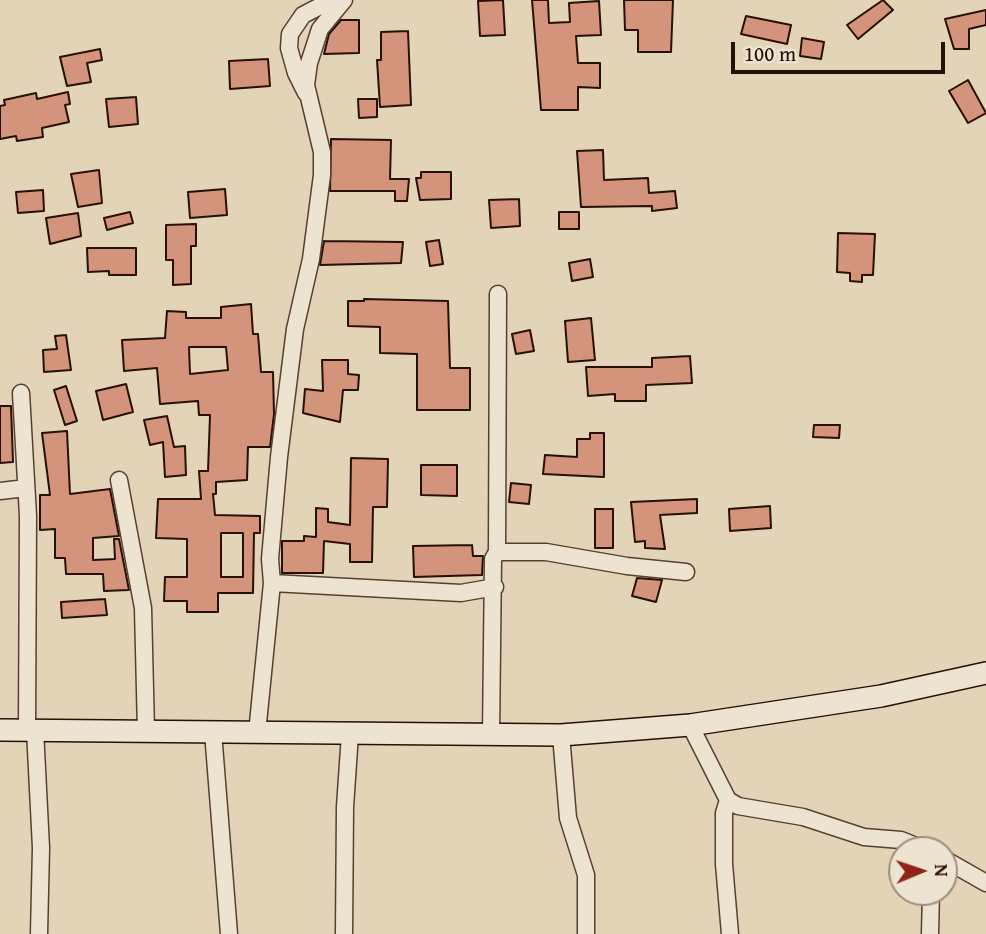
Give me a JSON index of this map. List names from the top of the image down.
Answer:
{
  "scale_bar": "100 m",
  "north": "right"
}
